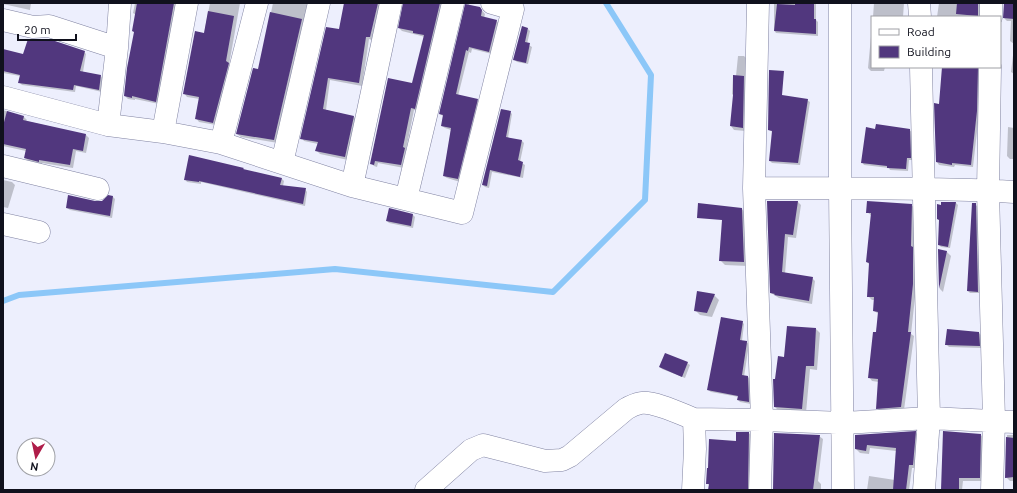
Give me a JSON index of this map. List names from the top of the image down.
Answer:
{
  "legend": ["Road", "Building"],
  "scale_bar": "20 m",
  "north": "bottom"
}
